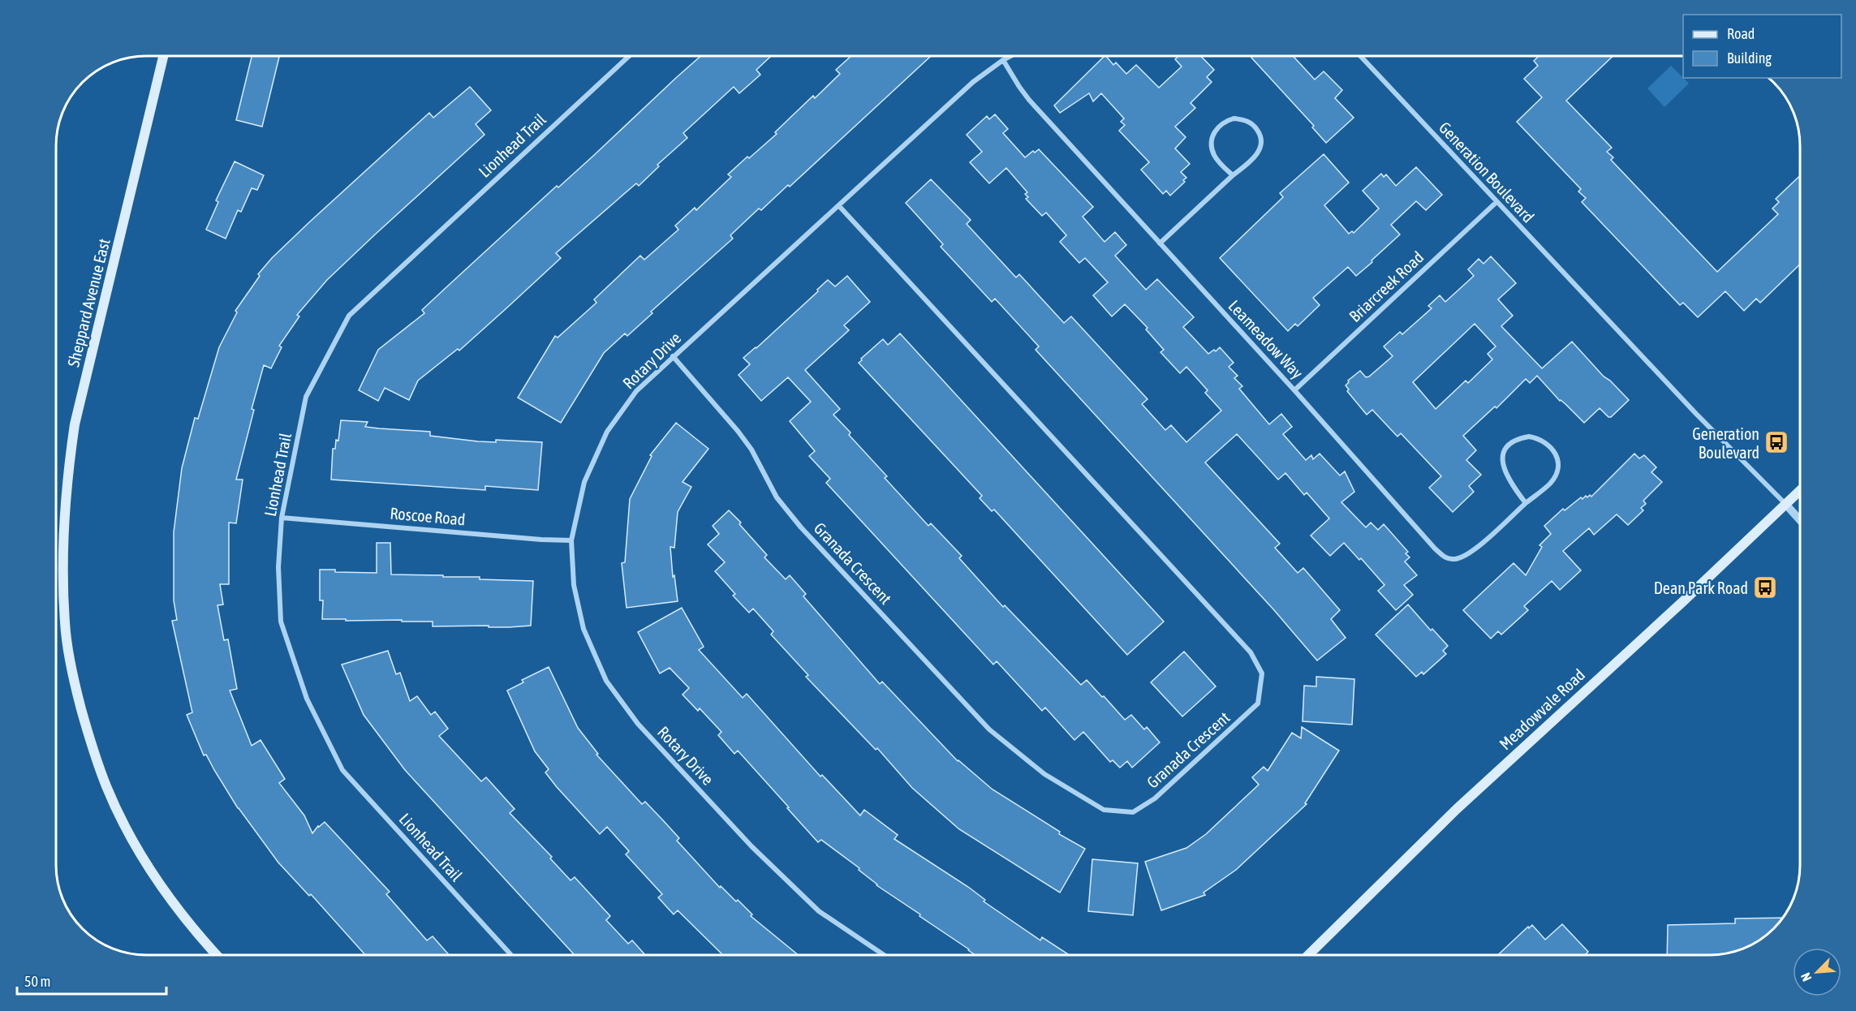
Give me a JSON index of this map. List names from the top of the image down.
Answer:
{
  "streets": {
    "main road": ["Sheppard Avenue East", "Meadowvale Road"],
    "street": [
      "Lionhead Trail",
      "Generation Boulevard",
      "Briarcreek Road",
      "Leameadow Way",
      "Rotary Drive",
      "Roscoe Road",
      "Granada Crescent"
    ]
  },
  "crossings": [
    ["Lionhead Trail", "Roscoe Road"],
    ["Generation Boulevard", "Briarcreek Road"],
    ["Generation Boulevard", "Meadowvale Road"],
    ["Briarcreek Road", "Leameadow Way"],
    ["Leameadow Way", "Rotary Drive"],
    ["Rotary Drive", "Roscoe Road"],
    ["Rotary Drive", "Granada Crescent"]
  ],
  "places": {
    "bus stop": ["Generation Boulevard", "Dean Park Road"]
  },
  "legend": ["Road", "Building"],
  "scale_bar": "50 m",
  "north": "bottom left"
}
